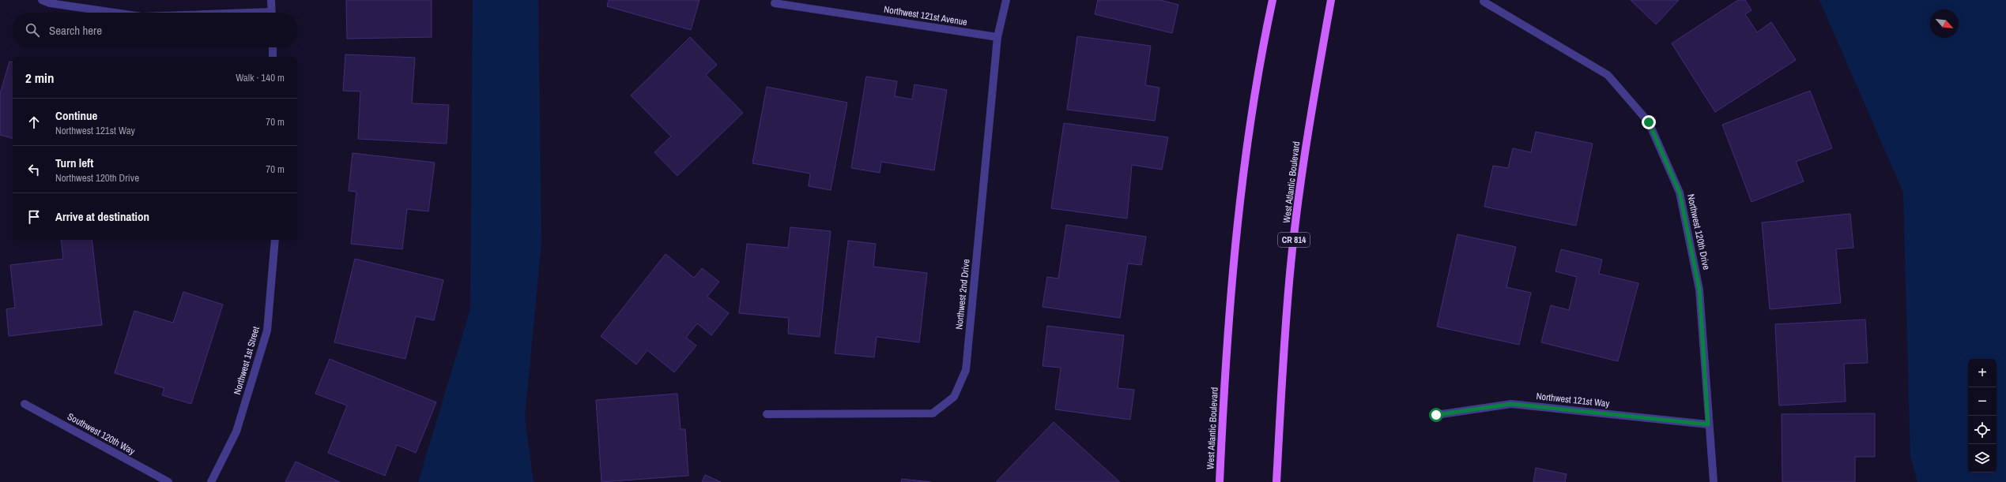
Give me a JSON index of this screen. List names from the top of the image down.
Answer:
{
  "streets": {
    "main road": ["West Atlantic Boulevard", "CR 814"],
    "street": [
      "Northwest 121st Avenue",
      "Northwest 120th Drive",
      "Northwest 2nd Drive",
      "Northwest 1st Street",
      "Northwest 121st Way",
      "Southwest 120th Way"
    ]
  },
  "crossings": [
    ["Northwest 121st Avenue", "Northwest 2nd Drive"],
    ["Northwest 120th Drive", "Northwest 121st Way"]
  ],
  "north": "bottom right",
  "page": {
    "search": "Search here",
    "heading": ["2 min", "Walk · 140 m"],
    "list": [
      ["Continue", "Northwest 121st Way", "70 m"],
      ["Turn left", "Northwest 120th Drive", "70 m"],
      "Arrive at destination"
    ],
    "map_buttons": ["+", "−"]
  }
}
